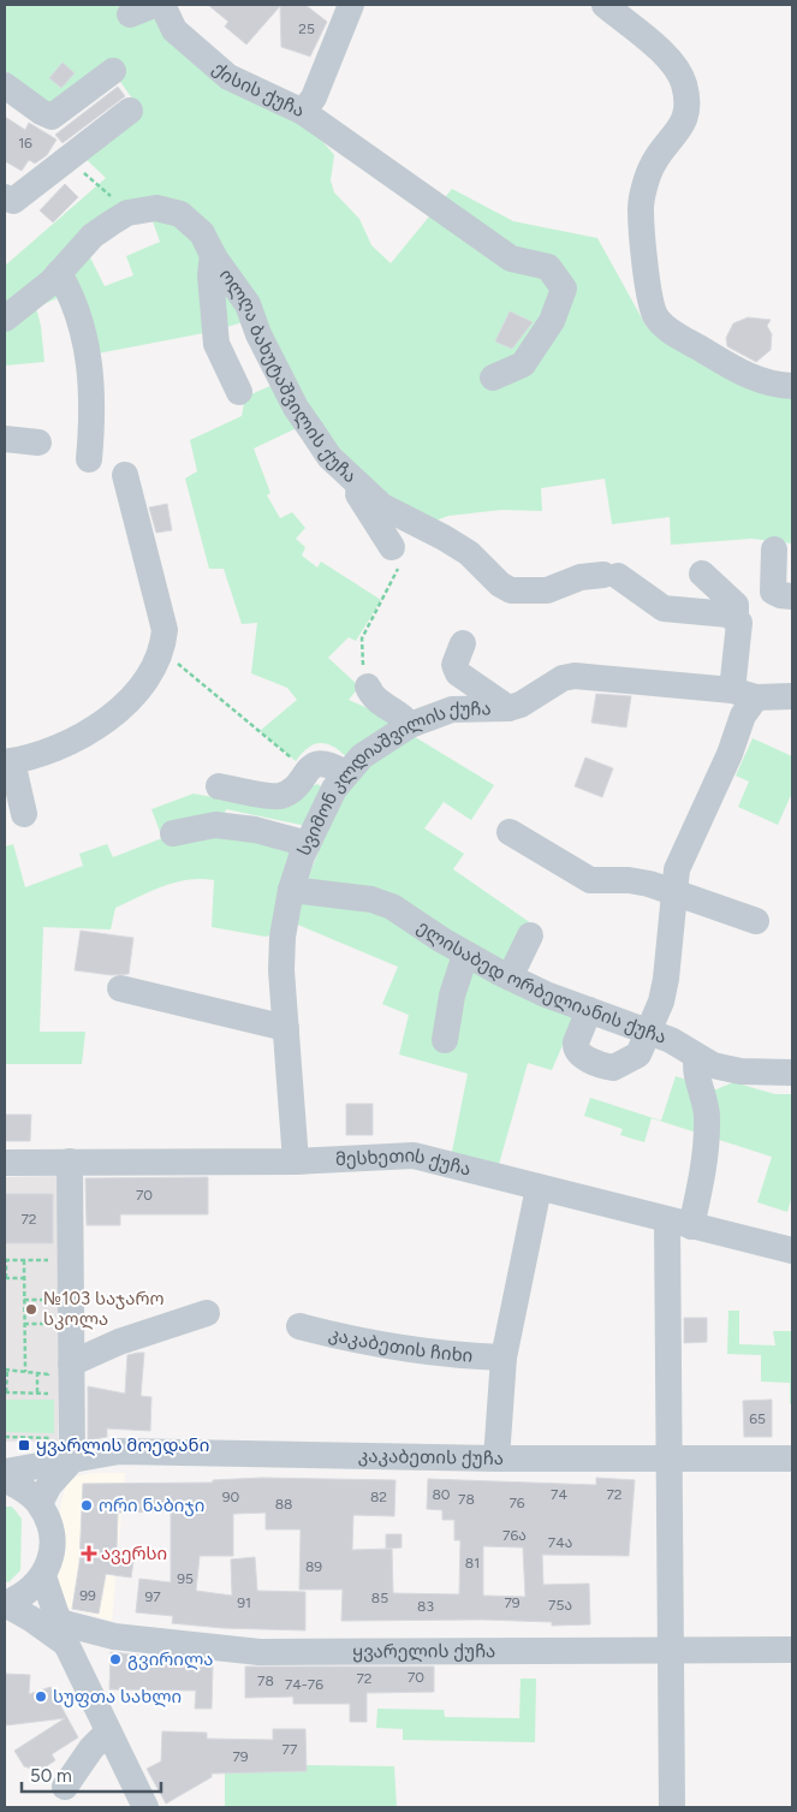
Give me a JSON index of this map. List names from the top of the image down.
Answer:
{
  "streets": {
    "street": [
      "ქისის ქუჩა",
      "ოლღა ბახუტაშვილის ქუჩა",
      "სვიმონ კლდიაშვილის ქუჩა",
      "ელისაბედ ორბელიანის ქუჩა",
      "მესხეთის ქუჩა",
      "კაკაბეთის ჩიხი",
      "კაკაბეთის ქუჩა",
      "ყვარელის ქუჩა"
    ]
  },
  "crossings": [
    ["სვიმონ კლდიაშვილის ქუჩა", "ელისაბედ ორბელიანის ქუჩა"],
    ["სვიმონ კლდიაშვილის ქუჩა", "მესხეთის ქუჩა"]
  ],
  "places": {
    "other": [
      "№103 საჯარო სკოლა",
      "ორი ნაბიჯი",
      "გვირილა",
      "სუფთა სახლი"
    ],
    "transit": ["ყვარლის მოედანი"],
    "health": ["ავერსი"]
  },
  "house_numbers": [
    "25",
    "16",
    "70",
    "72",
    "65",
    "80",
    "74",
    "72",
    "90",
    "82",
    "78",
    "76",
    "88",
    "76ა",
    "74ა",
    "81",
    "89",
    "95",
    "99",
    "97",
    "85",
    "91",
    "79",
    "75ა",
    "83",
    "70",
    "72",
    "78",
    "74-76",
    "77",
    "79"
  ],
  "scale_bar": "50 m"
}
